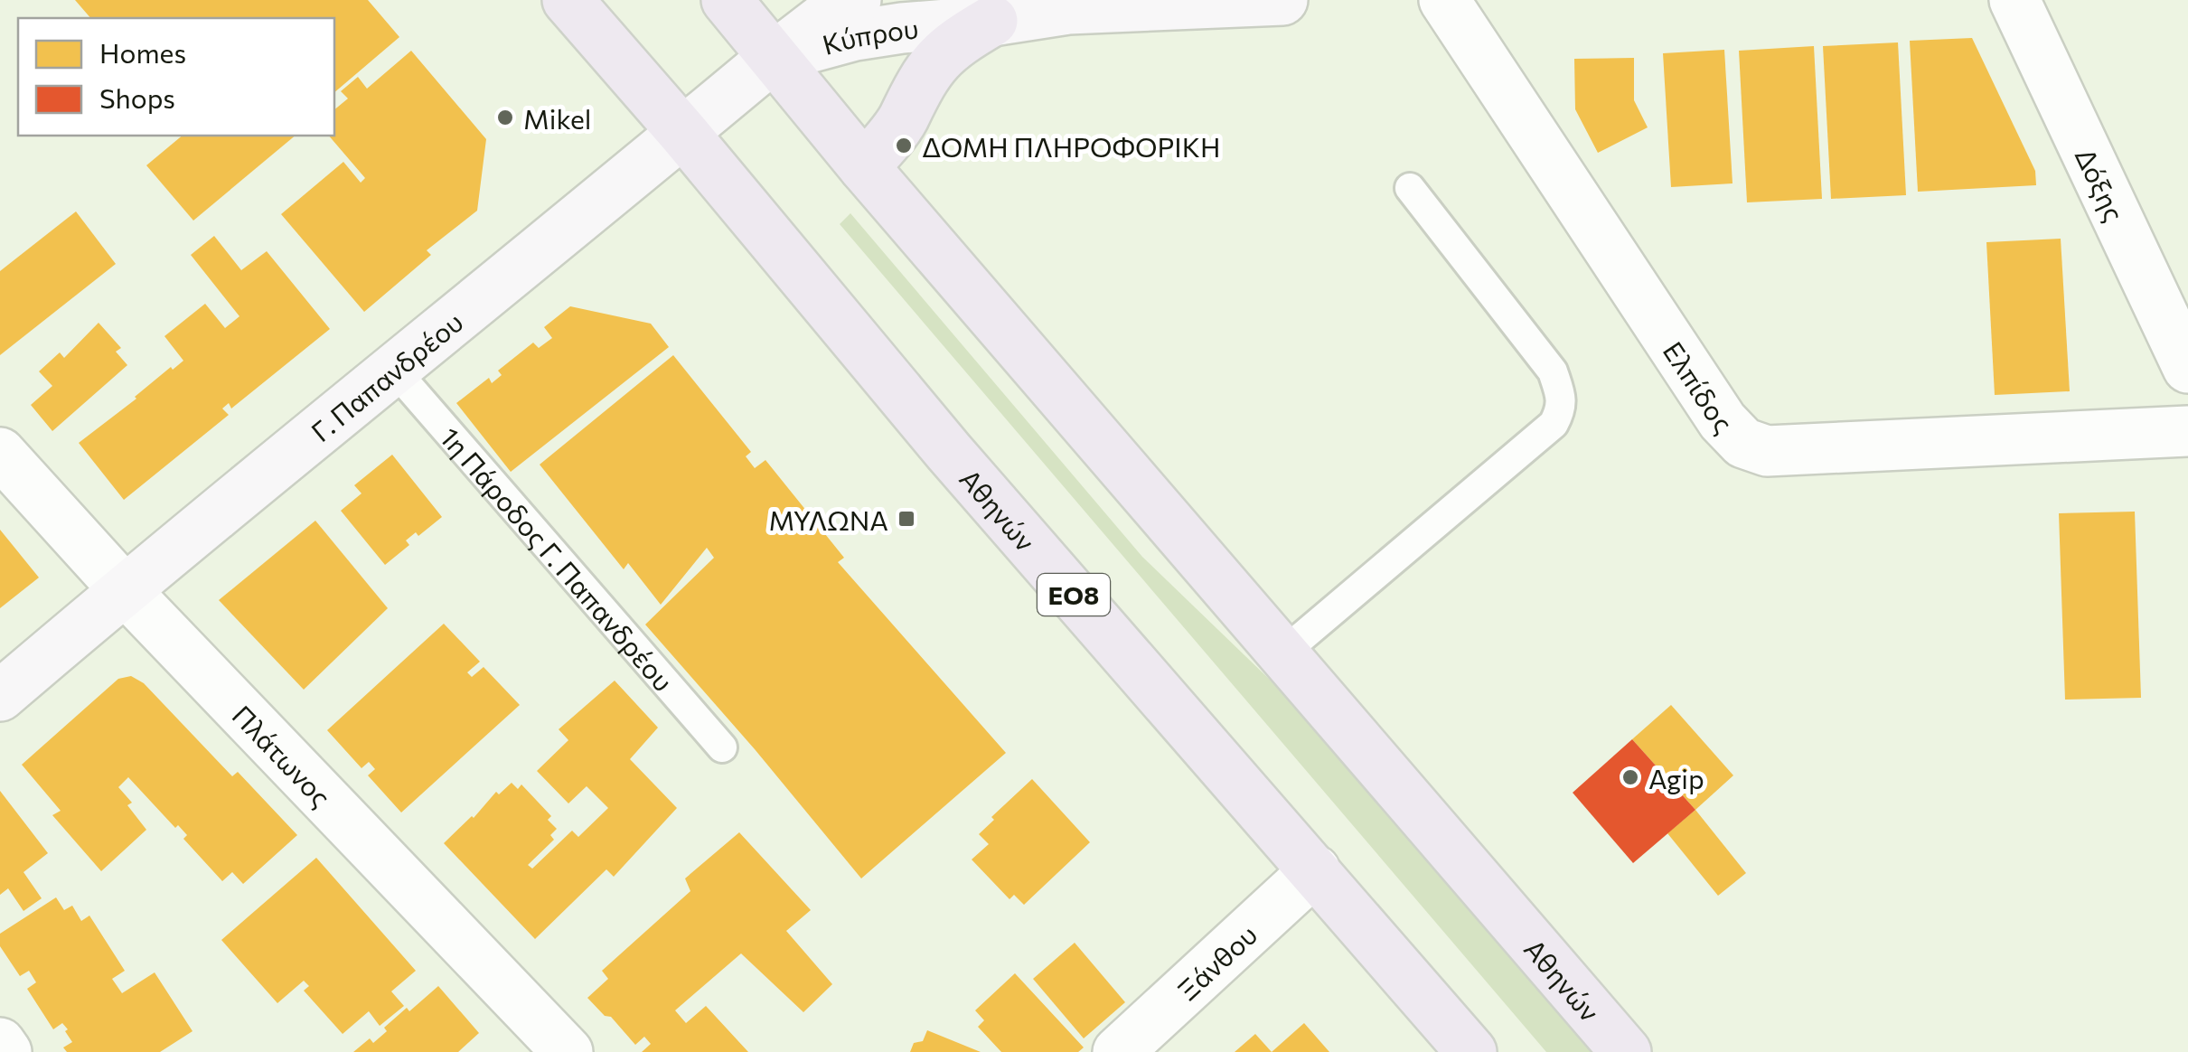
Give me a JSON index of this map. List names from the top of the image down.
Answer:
{
  "streets": {
    "highway": ["Αθηνών", "ΕΟ8"],
    "street": [
      "Κύπρου",
      "Δόξης",
      "Γ. Παπανδρέου",
      "Ελπίδος",
      "Πλάτωνος",
      "Ξάνθου"
    ],
    "lane": ["1η Πάροδος Γ. Παπανδρέου"]
  },
  "crossings": [
    ["Κύπρου", "Γ. Παπανδρέου"],
    ["Κύπρου", "Αθηνών"],
    ["Γ. Παπανδρέου", "Αθηνών"],
    ["Γ. Παπανδρέου", "1η Πάροδος Γ. Παπανδρέου"],
    ["Γ. Παπανδρέου", "Πλάτωνος"],
    ["Αθηνών", "Ξάνθου"]
  ],
  "places": {
    "other": ["Mikel", "ΔΟΜΗ ΠΛΗΡΟΦΟΡΙΚΗ", "Agip"],
    "transit": ["ΜΥΛΩΝΑ"]
  },
  "legend": ["Homes", "Shops"]
}
